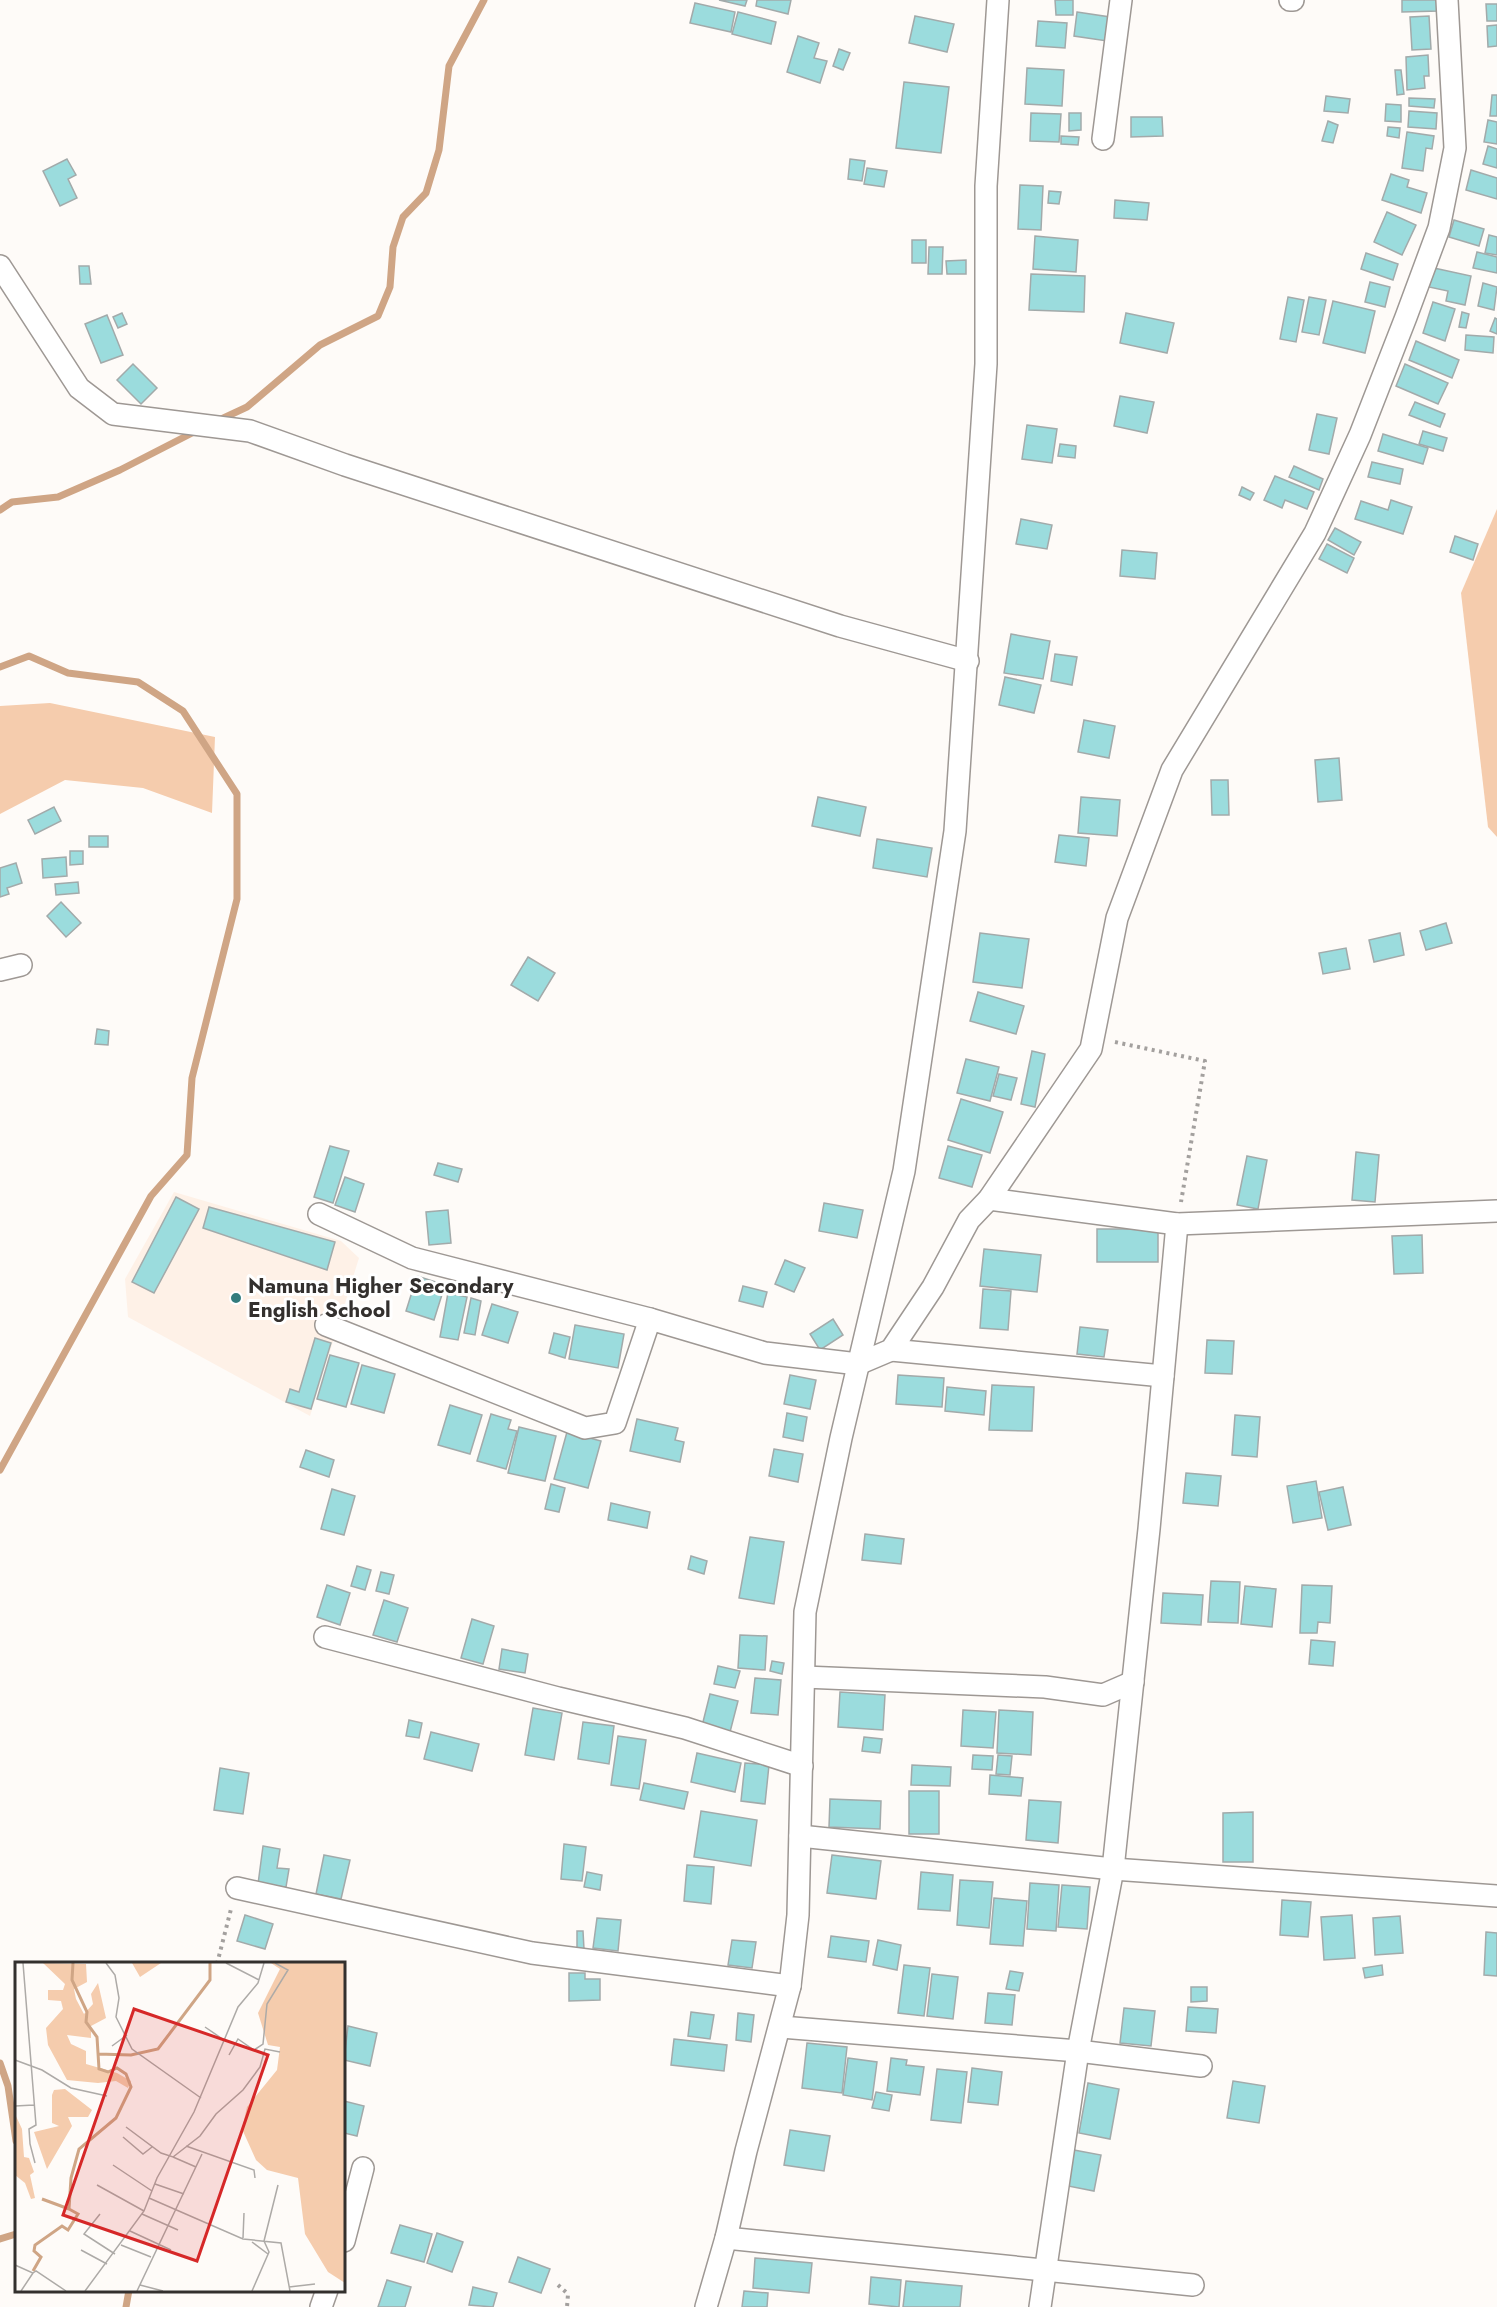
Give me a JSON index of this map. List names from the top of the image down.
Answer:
{
  "places": ["Namuna Higher Secondary English School"]
}
